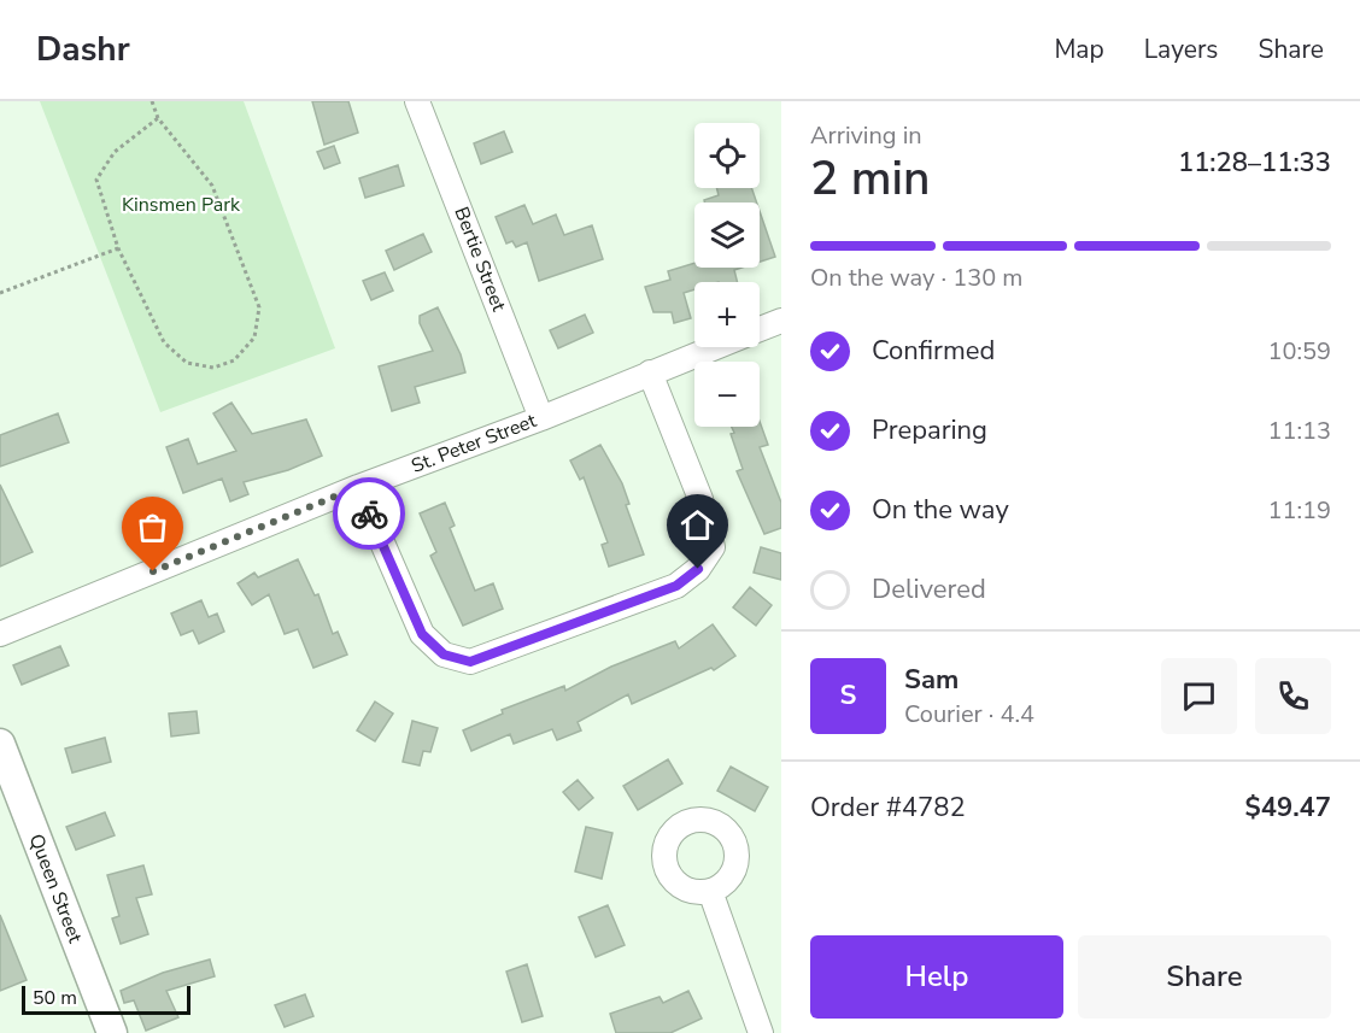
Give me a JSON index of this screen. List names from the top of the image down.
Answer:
{
  "streets": {
    "main road": ["Queen Street"],
    "street": ["Bertie Street", "St. Peter Street"]
  },
  "crossings": [
    ["Bertie Street", "St. Peter Street"]
  ],
  "parks": ["Kinsmen Park"],
  "scale_bar": "50 m",
  "page": {
    "header": "Dashr",
    "nav": ["Map", "Layers", "Share"],
    "heading": ["2 min", "Arriving in", "11:28–11:33"],
    "panel": [
      "Sam",
      "Courier · 4.4",
      "Order #4782",
      "$49.47"
    ],
    "map_buttons": ["+", "−"],
    "bar": "On the way · 130 m",
    "list": [
      ["Confirmed", "10:59"],
      ["Preparing", "11:13"],
      ["On the way", "11:19"],
      "Delivered"
    ],
    "round": "S",
    "buttons": ["Help", "Share"],
    "scale": "50 m"
  }
}
